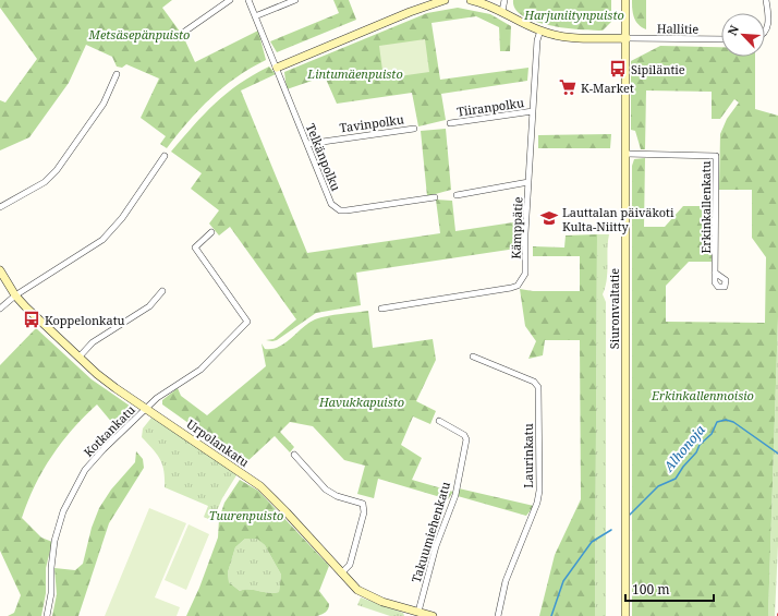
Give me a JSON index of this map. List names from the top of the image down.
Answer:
{
  "streets": {
    "main road": ["Siuronvaltatie", "Urpolankatu"],
    "street": [
      "Hallitie",
      "Tiiranpolku",
      "Tavinpolku",
      "Telkänpolku",
      "Erkinkallenkatu",
      "Kämppätie",
      "Kotkankatu",
      "Laurinkatu",
      "Takuumiehenkatu"
    ]
  },
  "crossings": [
    ["Hallitie", "Siuronvaltatie"],
    ["Tiiranpolku", "Kämppätie"],
    ["Tavinpolku", "Telkänpolku"],
    ["Erkinkallenkatu", "Siuronvaltatie"],
    ["Kotkankatu", "Urpolankatu"],
    ["Urpolankatu", "Takuumiehenkatu"]
  ],
  "water": ["Alhonoja"],
  "parks": [
    "Harjuniitynpuisto",
    "Metsäsepänpuisto",
    "Lintumäenpuisto",
    "Erkinkallenmoisio",
    "Havukkapuisto",
    "Tuurenpuisto"
  ],
  "places": {
    "bus stop": ["Sipiläntie", "Koppelonkatu"],
    "supermarket": ["K-Market"],
    "school or university": ["Lauttalan päiväkoti Kulta-Niitty"]
  },
  "scale_bar": "100 m",
  "north": "top left"
}
